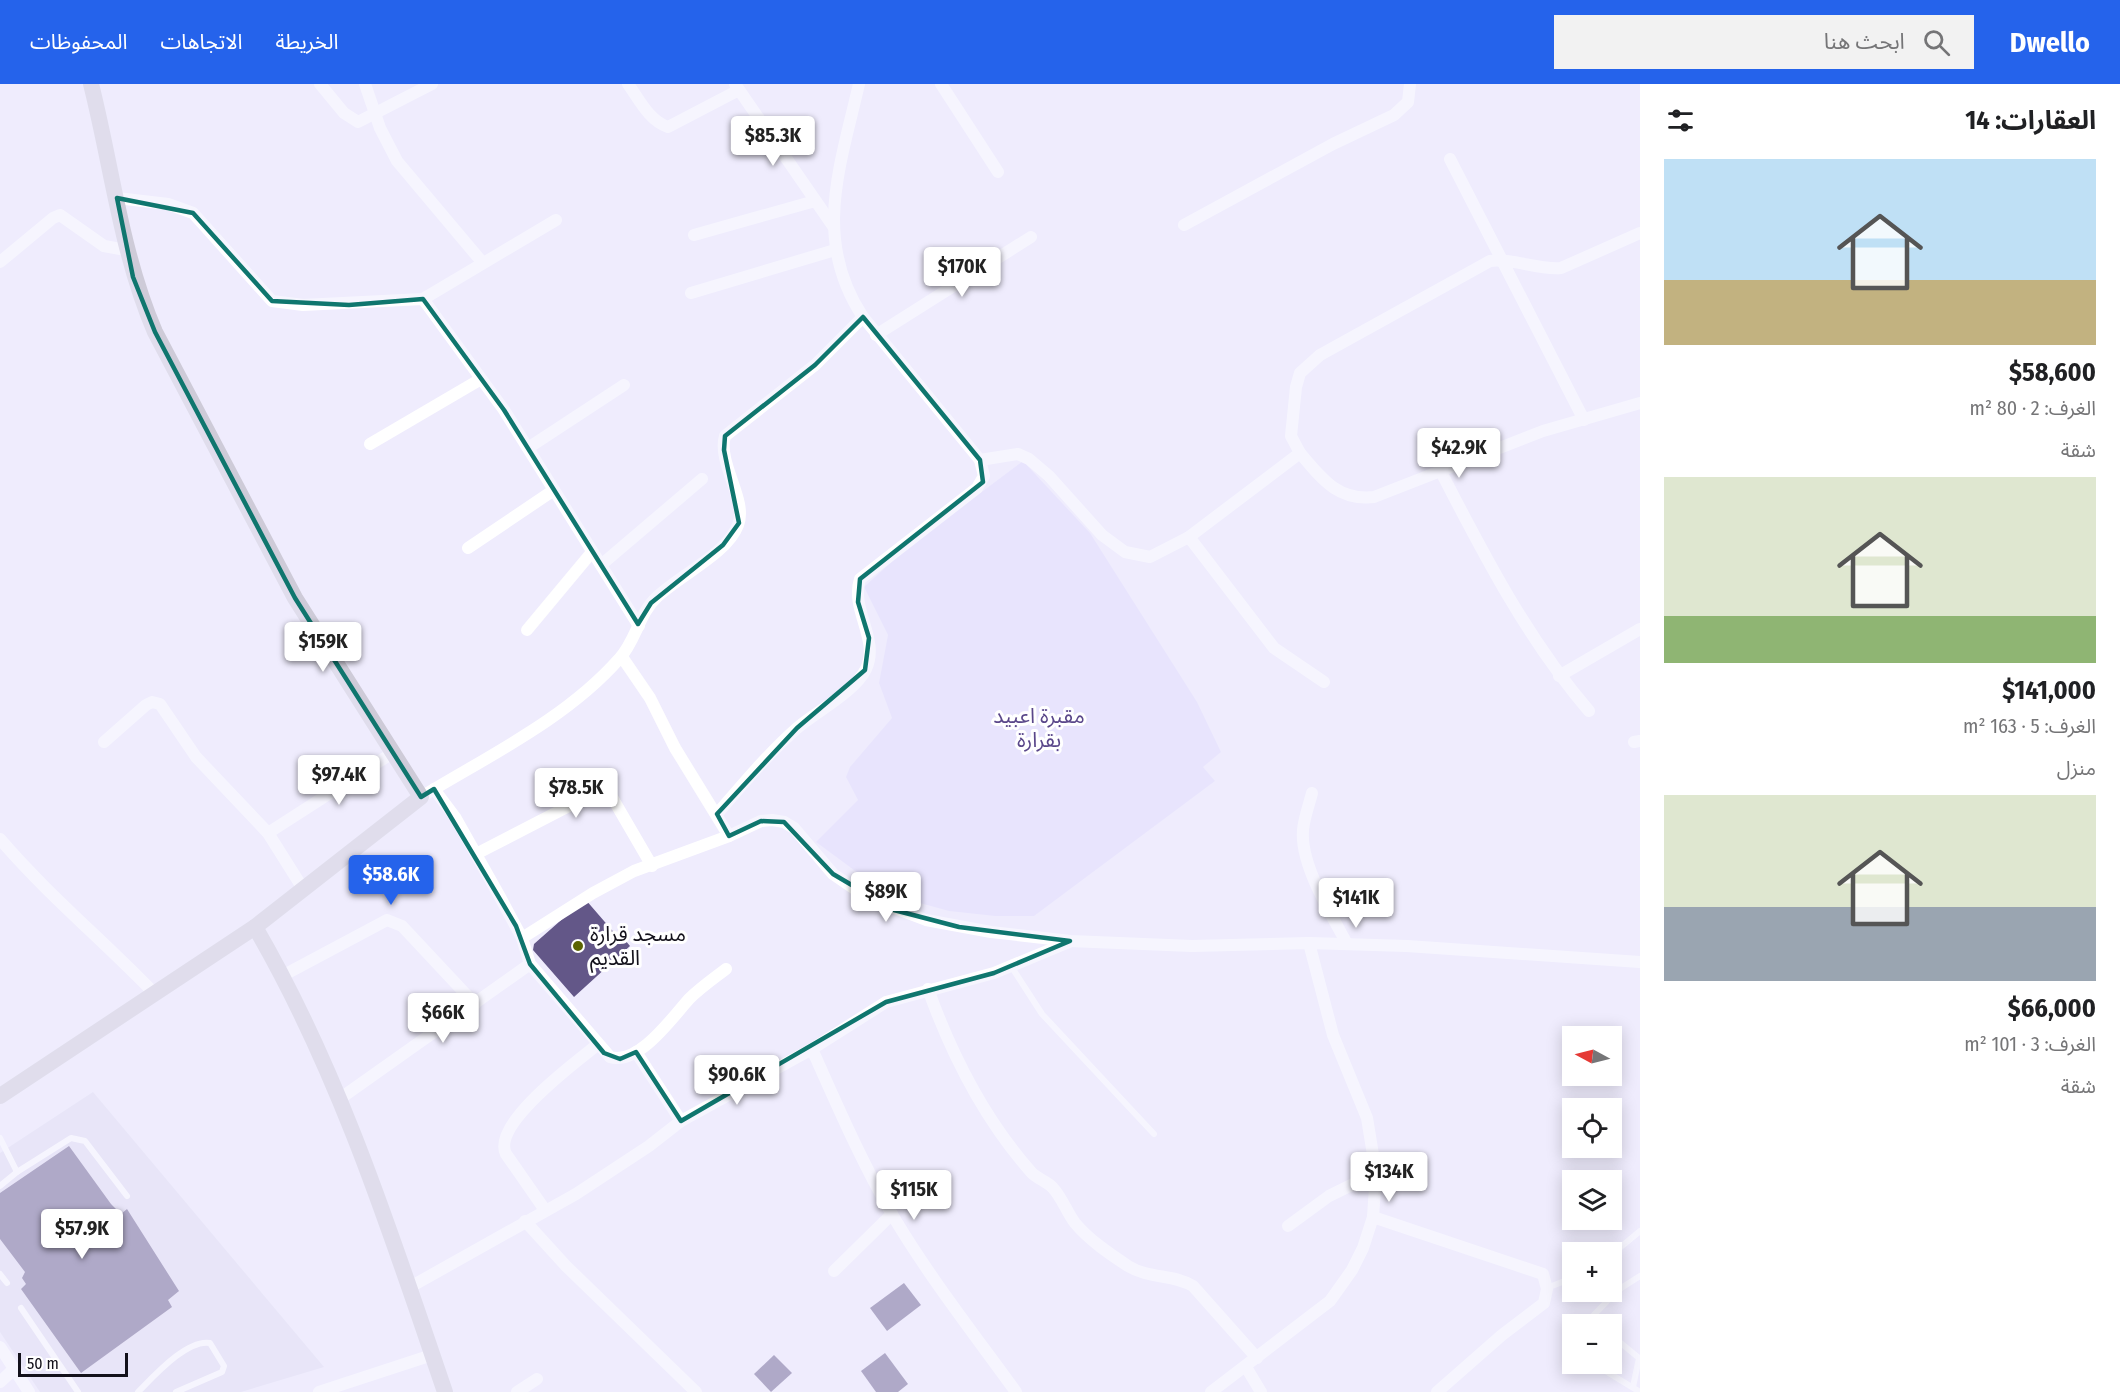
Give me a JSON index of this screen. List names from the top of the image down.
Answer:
{
  "parks": ["مقبرة اعبيد بقرارة"],
  "places": ["مسجد قرارة القديم"],
  "scale_bar": "50 m",
  "north": "left",
  "page": {
    "header": "Dwello",
    "search": "ابحث هنا",
    "nav": ["الخريطة", "الاتجاهات", "المحفوظات"],
    "heading": "العقارات: 14",
    "price": [
      "$85.3K",
      "$170K",
      "$42.9K",
      "$159K",
      "$97.4K",
      "$78.5K",
      "$58.6K",
      "$89K",
      "$141K",
      "$66K",
      "$90.6K",
      "$134K",
      "$115K",
      "$57.9K"
    ],
    "list": [
      {
        "name": "$58,600",
        "note": "الغرف: 2 · 80 m² · شقة"
      },
      {
        "name": "$141,000",
        "note": "الغرف: 5 · 163 m² · منزل"
      },
      {
        "name": "$66,000",
        "note": "الغرف: 3 · 101 m² · شقة"
      }
    ],
    "map_buttons": ["+", "−"],
    "scale": "50 m"
  }
}
